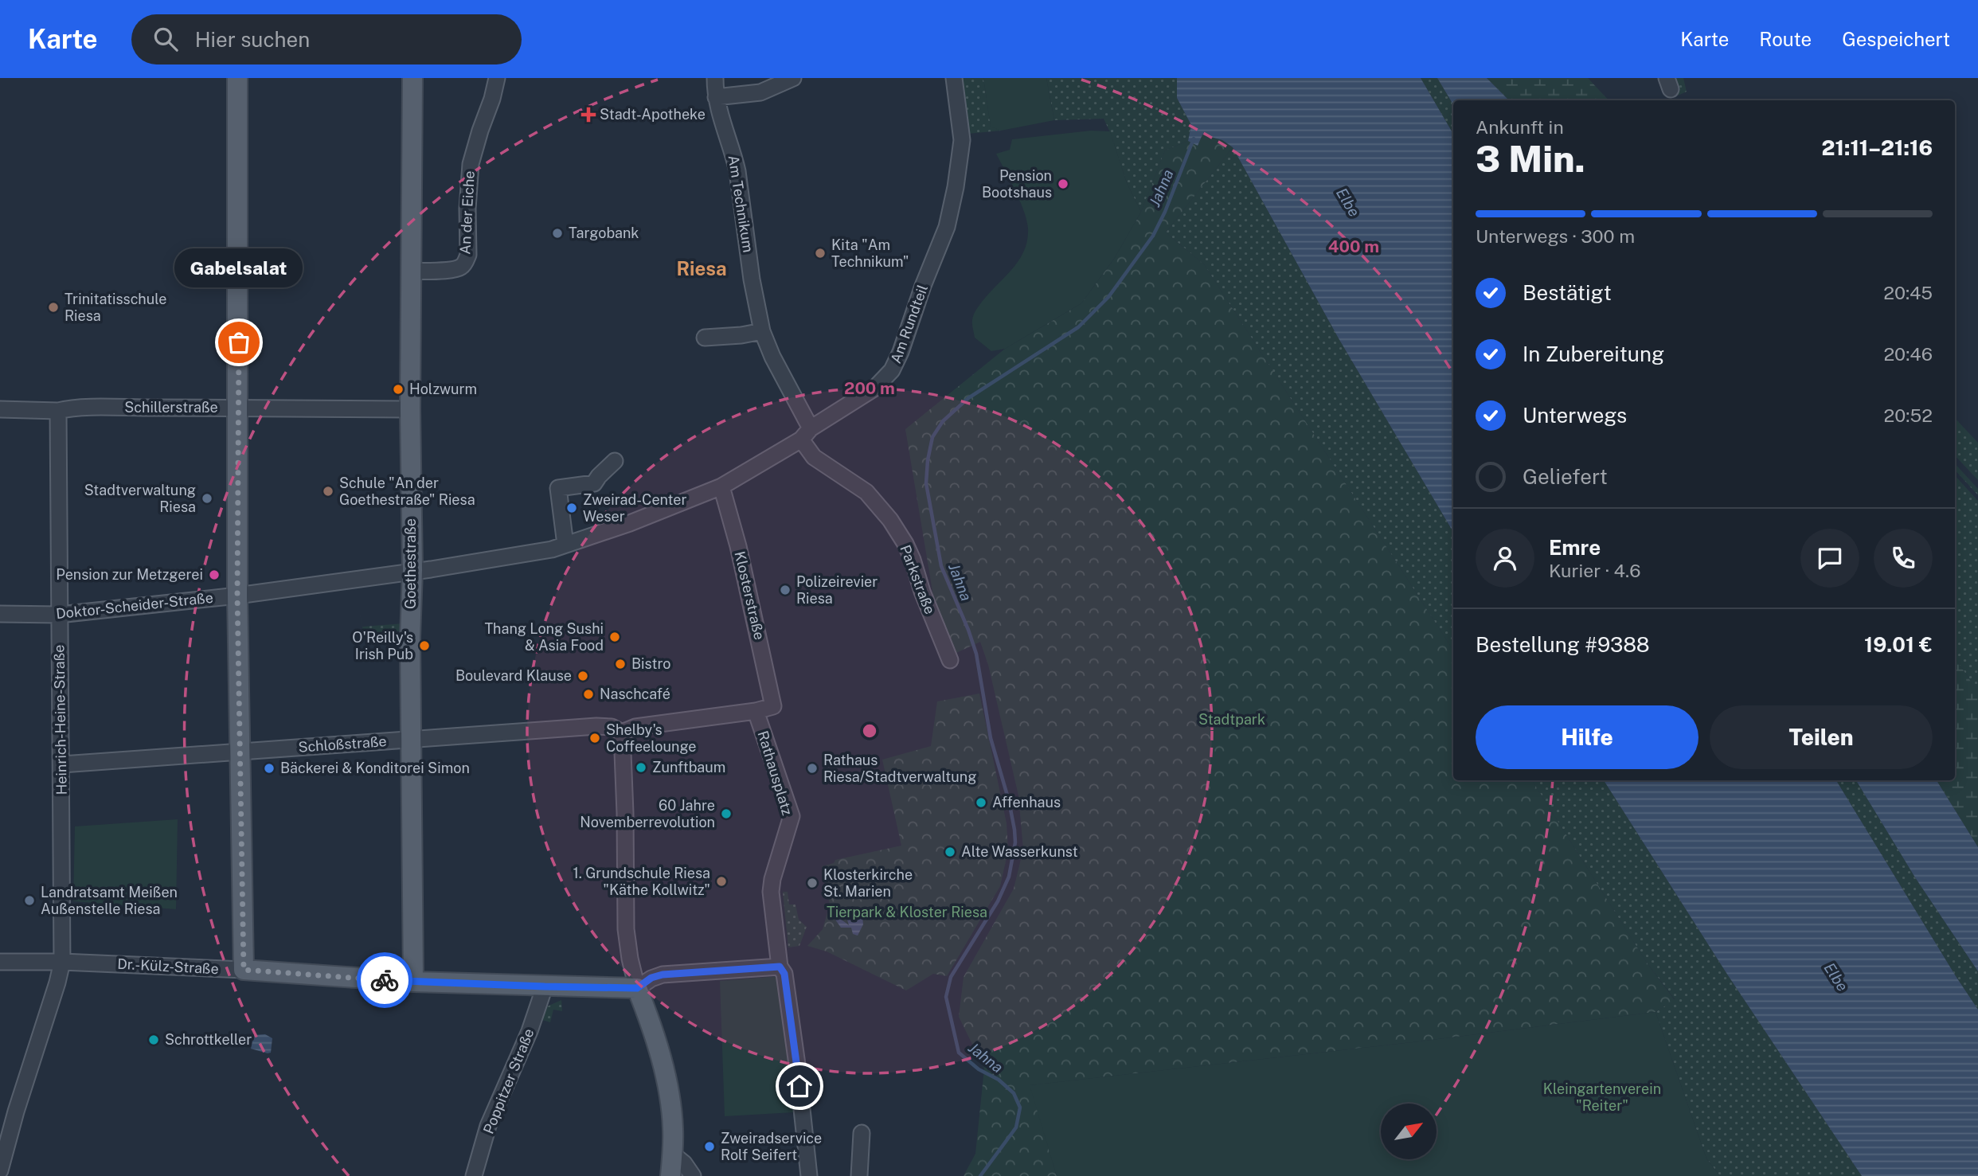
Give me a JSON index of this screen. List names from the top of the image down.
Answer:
{
  "streets": {
    "main road": ["Goethestraße", "Dr.-Külz-Straße"],
    "street": [
      "Am Technikum",
      "An der Eiche",
      "Am Rundteil",
      "Schillerstraße",
      "Parkstraße",
      "Klosterstraße",
      "Doktor-Scheider-Straße",
      "Heinrich-Heine-Straße",
      "Schloßstraße",
      "Rathausplatz",
      "Poppitzer Straße"
    ]
  },
  "crossings": [
    ["An der Eiche", "Goethestraße"],
    ["Am Rundteil", "Parkstraße"],
    ["Schillerstraße", "Goethestraße"],
    ["Schillerstraße", "Heinrich-Heine-Straße"],
    ["Goethestraße", "Doktor-Scheider-Straße"],
    ["Goethestraße", "Schloßstraße"],
    ["Goethestraße", "Dr.-Külz-Straße"],
    ["Klosterstraße", "Rathausplatz"],
    ["Doktor-Scheider-Straße", "Heinrich-Heine-Straße"],
    ["Heinrich-Heine-Straße", "Schloßstraße"],
    ["Heinrich-Heine-Straße", "Dr.-Külz-Straße"],
    ["Dr.-Külz-Straße", "Poppitzer Straße"]
  ],
  "districts": ["Riesa"],
  "water": ["Jahna", "Elbe"],
  "parks": ["Stadtpark", "Tierpark & Kloster Riesa", "Kleingartenverein \"Reiter\""],
  "places": {
    "health": ["Stadt-Apotheke"],
    "other": [
      "Pension Bootshaus",
      "Targobank",
      "Kita \"Am Technikum\"",
      "Trinitatisschule Riesa",
      "Gabelsalat",
      "Holzwurm",
      "Schule \"An der Goethestraße\" Riesa",
      "Stadtverwaltung Riesa",
      "Zweirad-Center Weser",
      "Pension zur Metzgerei",
      "Polizeirevier Riesa",
      "Thang Long Sushi & Asia Food",
      "O'Reilly's Irish Pub",
      "Bistro",
      "Boulevard Klause",
      "Naschcafé",
      "Shelby's Coffeelounge",
      "Zunftbaum",
      "Bäckerei & Konditorei Simon",
      "Rathaus Riesa/Stadtverwaltung",
      "Affenhaus",
      "60 Jahre Novemberrevolution",
      "Alte Wasserkunst",
      "1. Grundschule Riesa \"Käthe Kollwitz\"",
      "Klosterkirche St. Marien",
      "Landratsamt Meißen Außenstelle Riesa",
      "Schrottkeller",
      "Zweiradservice Rolf Seifert"
    ]
  },
  "north": "top right",
  "page": {
    "header": "Karte",
    "search": "Hier suchen",
    "nav": ["Karte", "Route", "Gespeichert"],
    "heading": ["3 Min.", "Ankunft in", "21:11–21:16"],
    "panel": [
      "Emre",
      "Kurier · 4.6",
      "Bestellung #9388",
      "19.01 €"
    ],
    "bar": "Unterwegs · 300 m",
    "bubble": "Gabelsalat",
    "list": [
      ["Bestätigt", "20:45"],
      ["In Zubereitung", "20:46"],
      ["Unterwegs", "20:52"],
      "Geliefert"
    ],
    "buttons": ["Hilfe", "Teilen"]
  },
  "rings": ["400 m", "200 m"]
}
